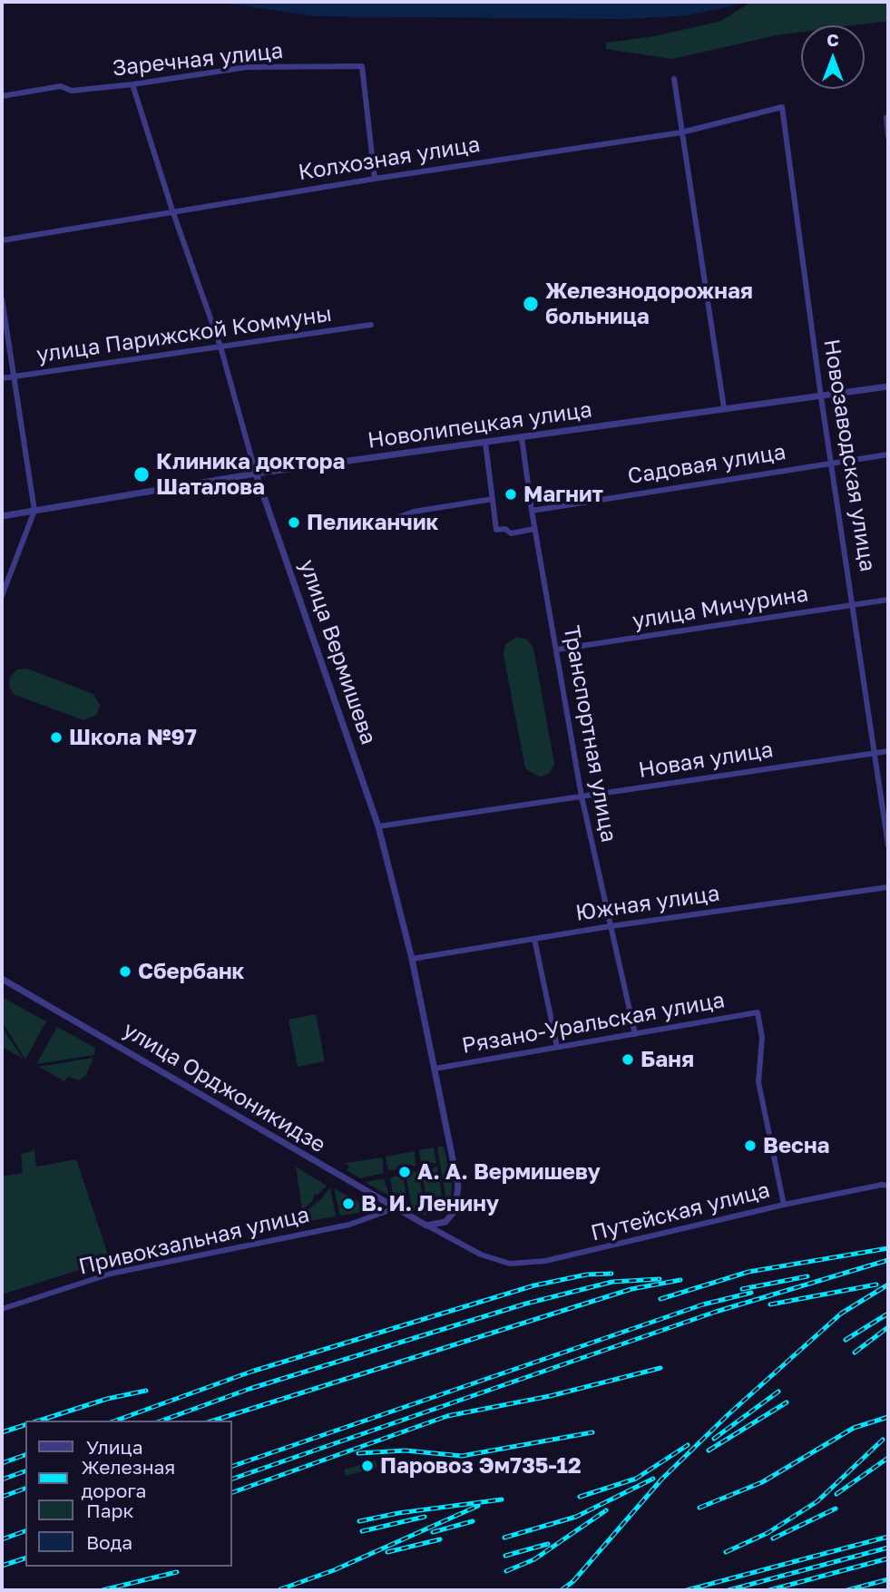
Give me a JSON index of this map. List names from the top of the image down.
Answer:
{
  "streets": {
    "street": [
      "Заречная улица",
      "Колхозная улица",
      "улица Парижской Коммуны",
      "Новолипецкая улица",
      "Новозаводская улица",
      "Садовая улица",
      "улица Мичурина",
      "улица Вермишева",
      "Транспортная улица",
      "Новая улица",
      "Южная улица",
      "Рязано-Уральская улица",
      "улица Орджоникидзе",
      "Путейская улица",
      "Привокзальная улица"
    ]
  },
  "crossings": [
    ["Заречная улица", "Колхозная улица"],
    ["Заречная улица", "улица Вермишева"],
    ["Колхозная улица", "Новозаводская улица"],
    ["Колхозная улица", "улица Вермишева"],
    ["улица Парижской Коммуны", "улица Вермишева"],
    ["Новолипецкая улица", "Новозаводская улица"],
    ["Новолипецкая улица", "улица Вермишева"],
    ["Новолипецкая улица", "Транспортная улица"],
    ["Новозаводская улица", "Садовая улица"],
    ["Новозаводская улица", "улица Мичурина"],
    ["Новозаводская улица", "Новая улица"],
    ["Садовая улица", "Транспортная улица"],
    ["улица Мичурина", "Транспортная улица"],
    ["улица Вермишева", "Новая улица"],
    ["улица Вермишева", "Южная улица"],
    ["улица Вермишева", "Рязано-Уральская улица"],
    ["улица Вермишева", "улица Орджоникидзе"],
    ["улица Вермишева", "Путейская улица"],
    ["Транспортная улица", "Новая улица"],
    ["Транспортная улица", "Южная улица"],
    ["Транспортная улица", "Рязано-Уральская улица"],
    ["Рязано-Уральская улица", "Путейская улица"],
    ["улица Орджоникидзе", "Путейская улица"],
    ["улица Орджоникидзе", "Привокзальная улица"]
  ],
  "places": [
    "Железнодорожная больница",
    "Клиника доктора Шаталова",
    "Магнит",
    "Пеликанчик",
    "Школа №97",
    "Сбербанк",
    "Баня",
    "Весна",
    "А. А. Вермишеву",
    "В. И. Ленину",
    "Паровоз Эм735-12"
  ],
  "legend": [
    "Улица",
    "Железная дорога",
    "Парк",
    "Вода"
  ],
  "north": "top"
}
